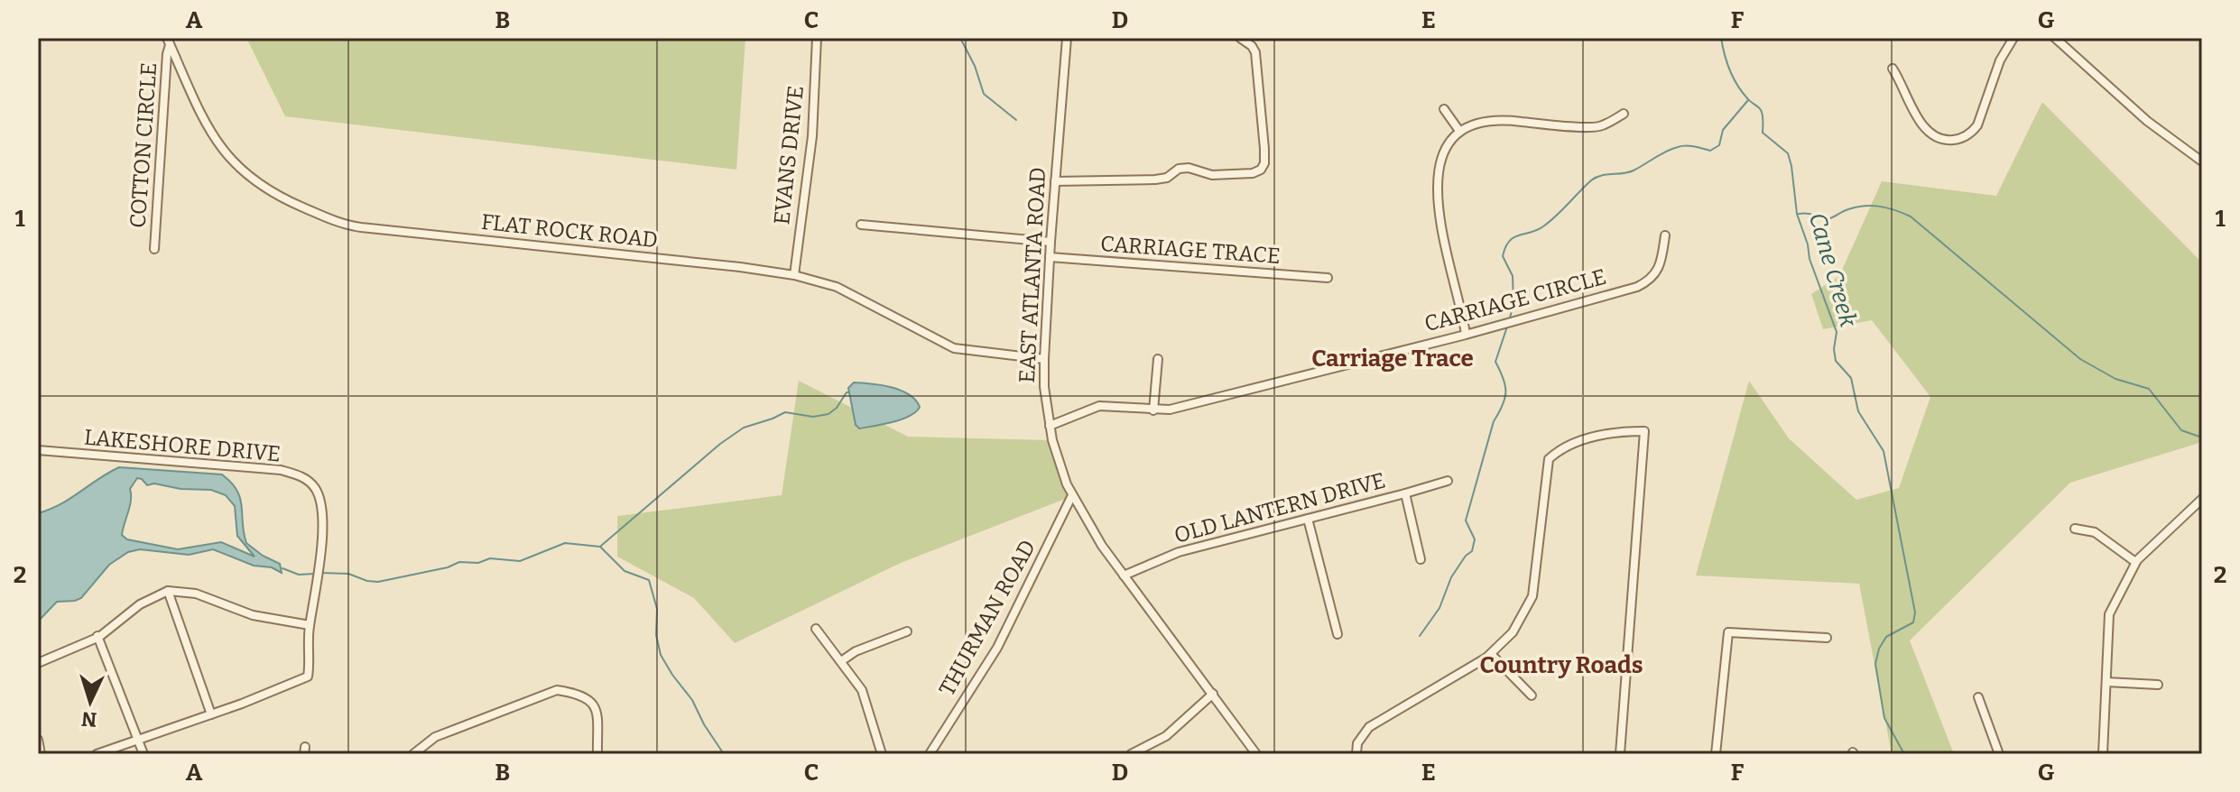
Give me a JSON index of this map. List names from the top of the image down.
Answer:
{
  "streets": {
    "street": [
      "COTTON CIRCLE",
      "EVANS DRIVE",
      "FLAT ROCK ROAD",
      "CARRIAGE TRACE",
      "EAST ATLANTA ROAD",
      "CARRIAGE CIRCLE",
      "LAKESHORE DRIVE",
      "OLD LANTERN DRIVE",
      "THURMAN ROAD"
    ]
  },
  "crossings": [
    ["COTTON CIRCLE", "FLAT ROCK ROAD"],
    ["EVANS DRIVE", "FLAT ROCK ROAD"],
    ["FLAT ROCK ROAD", "EAST ATLANTA ROAD"],
    ["CARRIAGE TRACE", "EAST ATLANTA ROAD"],
    ["EAST ATLANTA ROAD", "CARRIAGE CIRCLE"],
    ["EAST ATLANTA ROAD", "OLD LANTERN DRIVE"],
    ["EAST ATLANTA ROAD", "THURMAN ROAD"]
  ],
  "districts": ["Carriage Trace", "Country Roads"],
  "water": ["Cane Creek"],
  "north": "bottom",
  "grid": {
    "columns": [
      "A",
      "B",
      "C",
      "D",
      "E",
      "F",
      "G"
    ],
    "rows": ["1", "2"]
  }
}
